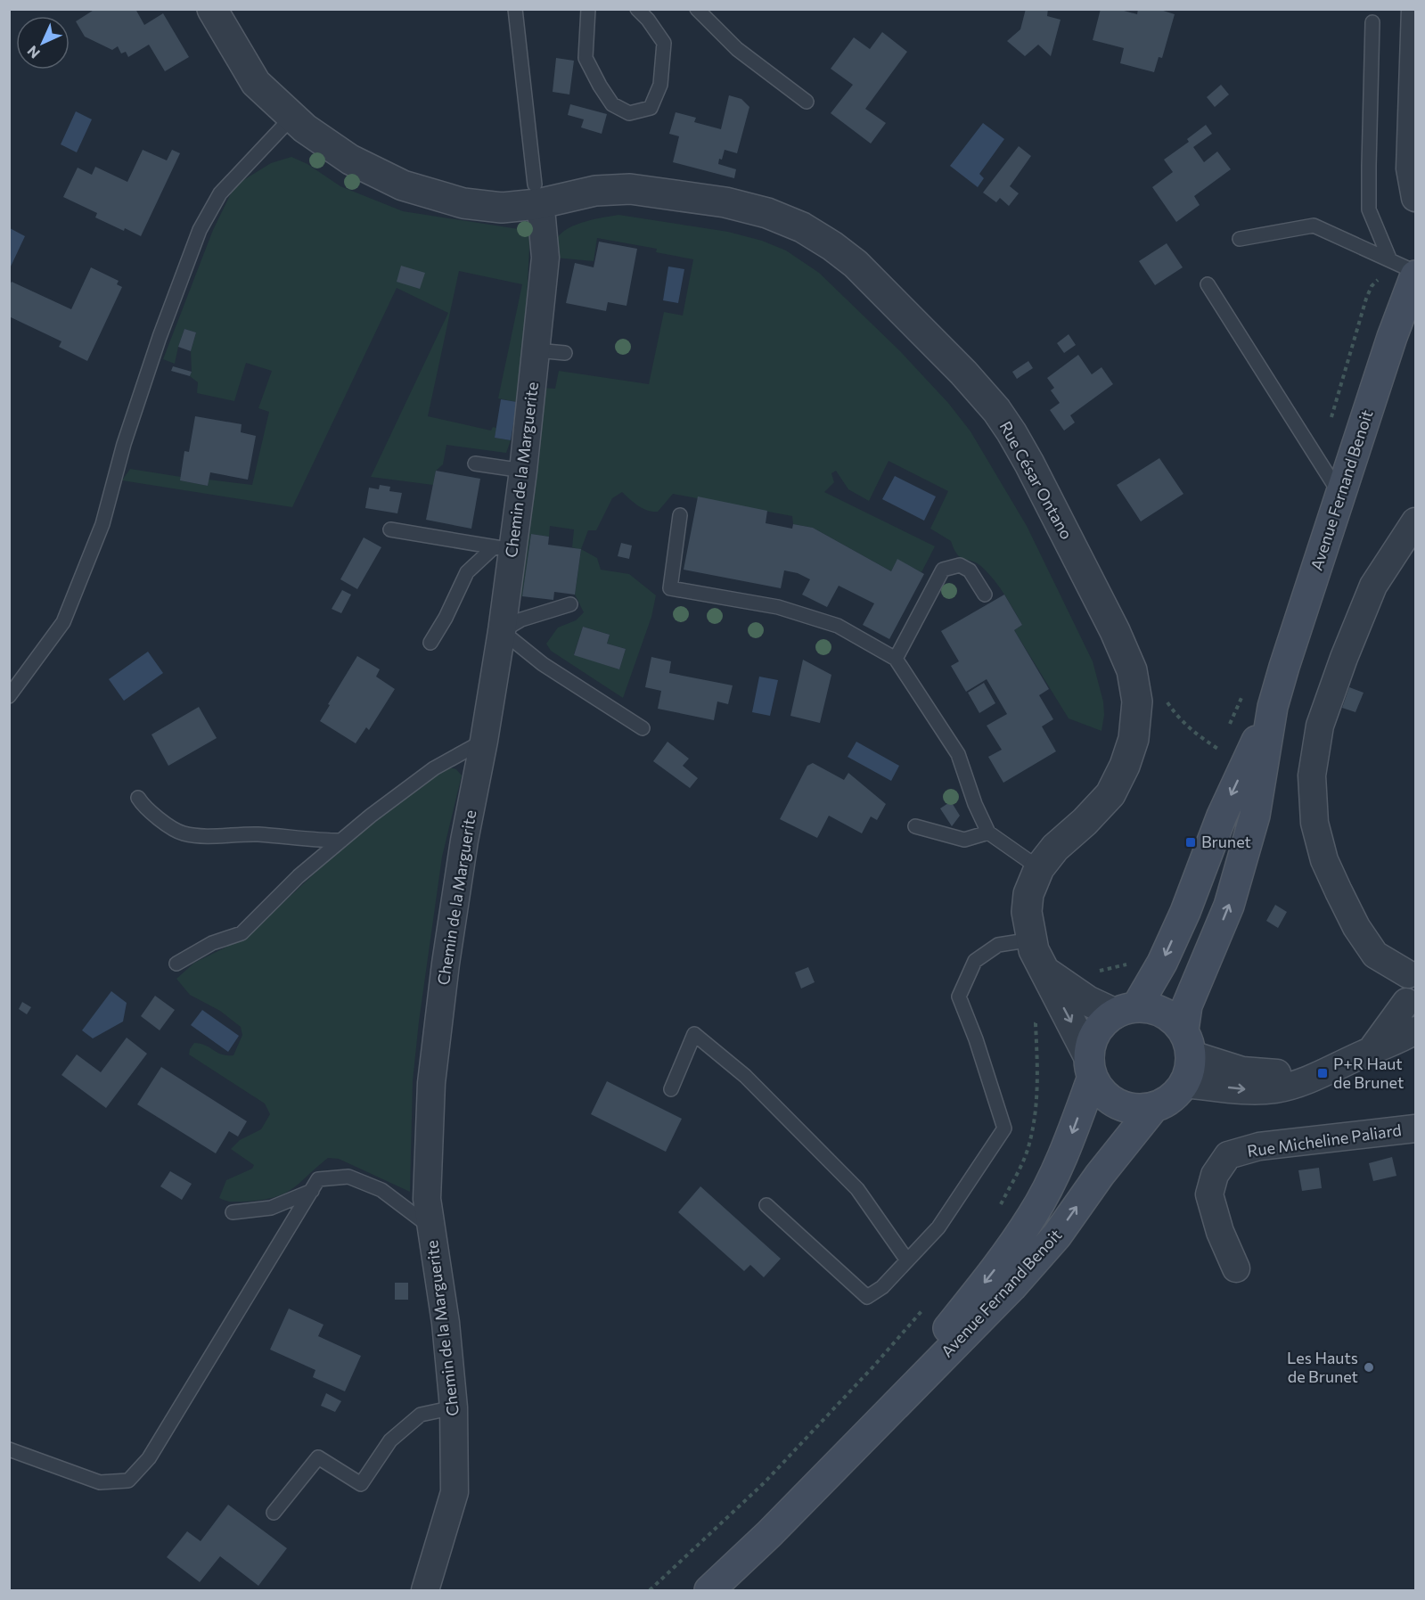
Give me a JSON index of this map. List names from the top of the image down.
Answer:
{
  "streets": {
    "main road": ["Avenue Fernand Benoit"],
    "street": ["Chemin de la Marguerite", "Rue César Ontano", "Rue Micheline Paliard"]
  },
  "crossings": [
    ["Chemin de la Marguerite", "Rue César Ontano"],
    ["Rue César Ontano", "Avenue Fernand Benoit"]
  ],
  "places": {
    "transit": ["Brunet", "P+R Haut de Brunet"],
    "other": ["Les Hauts de Brunet"]
  },
  "north": "bottom left"
}
